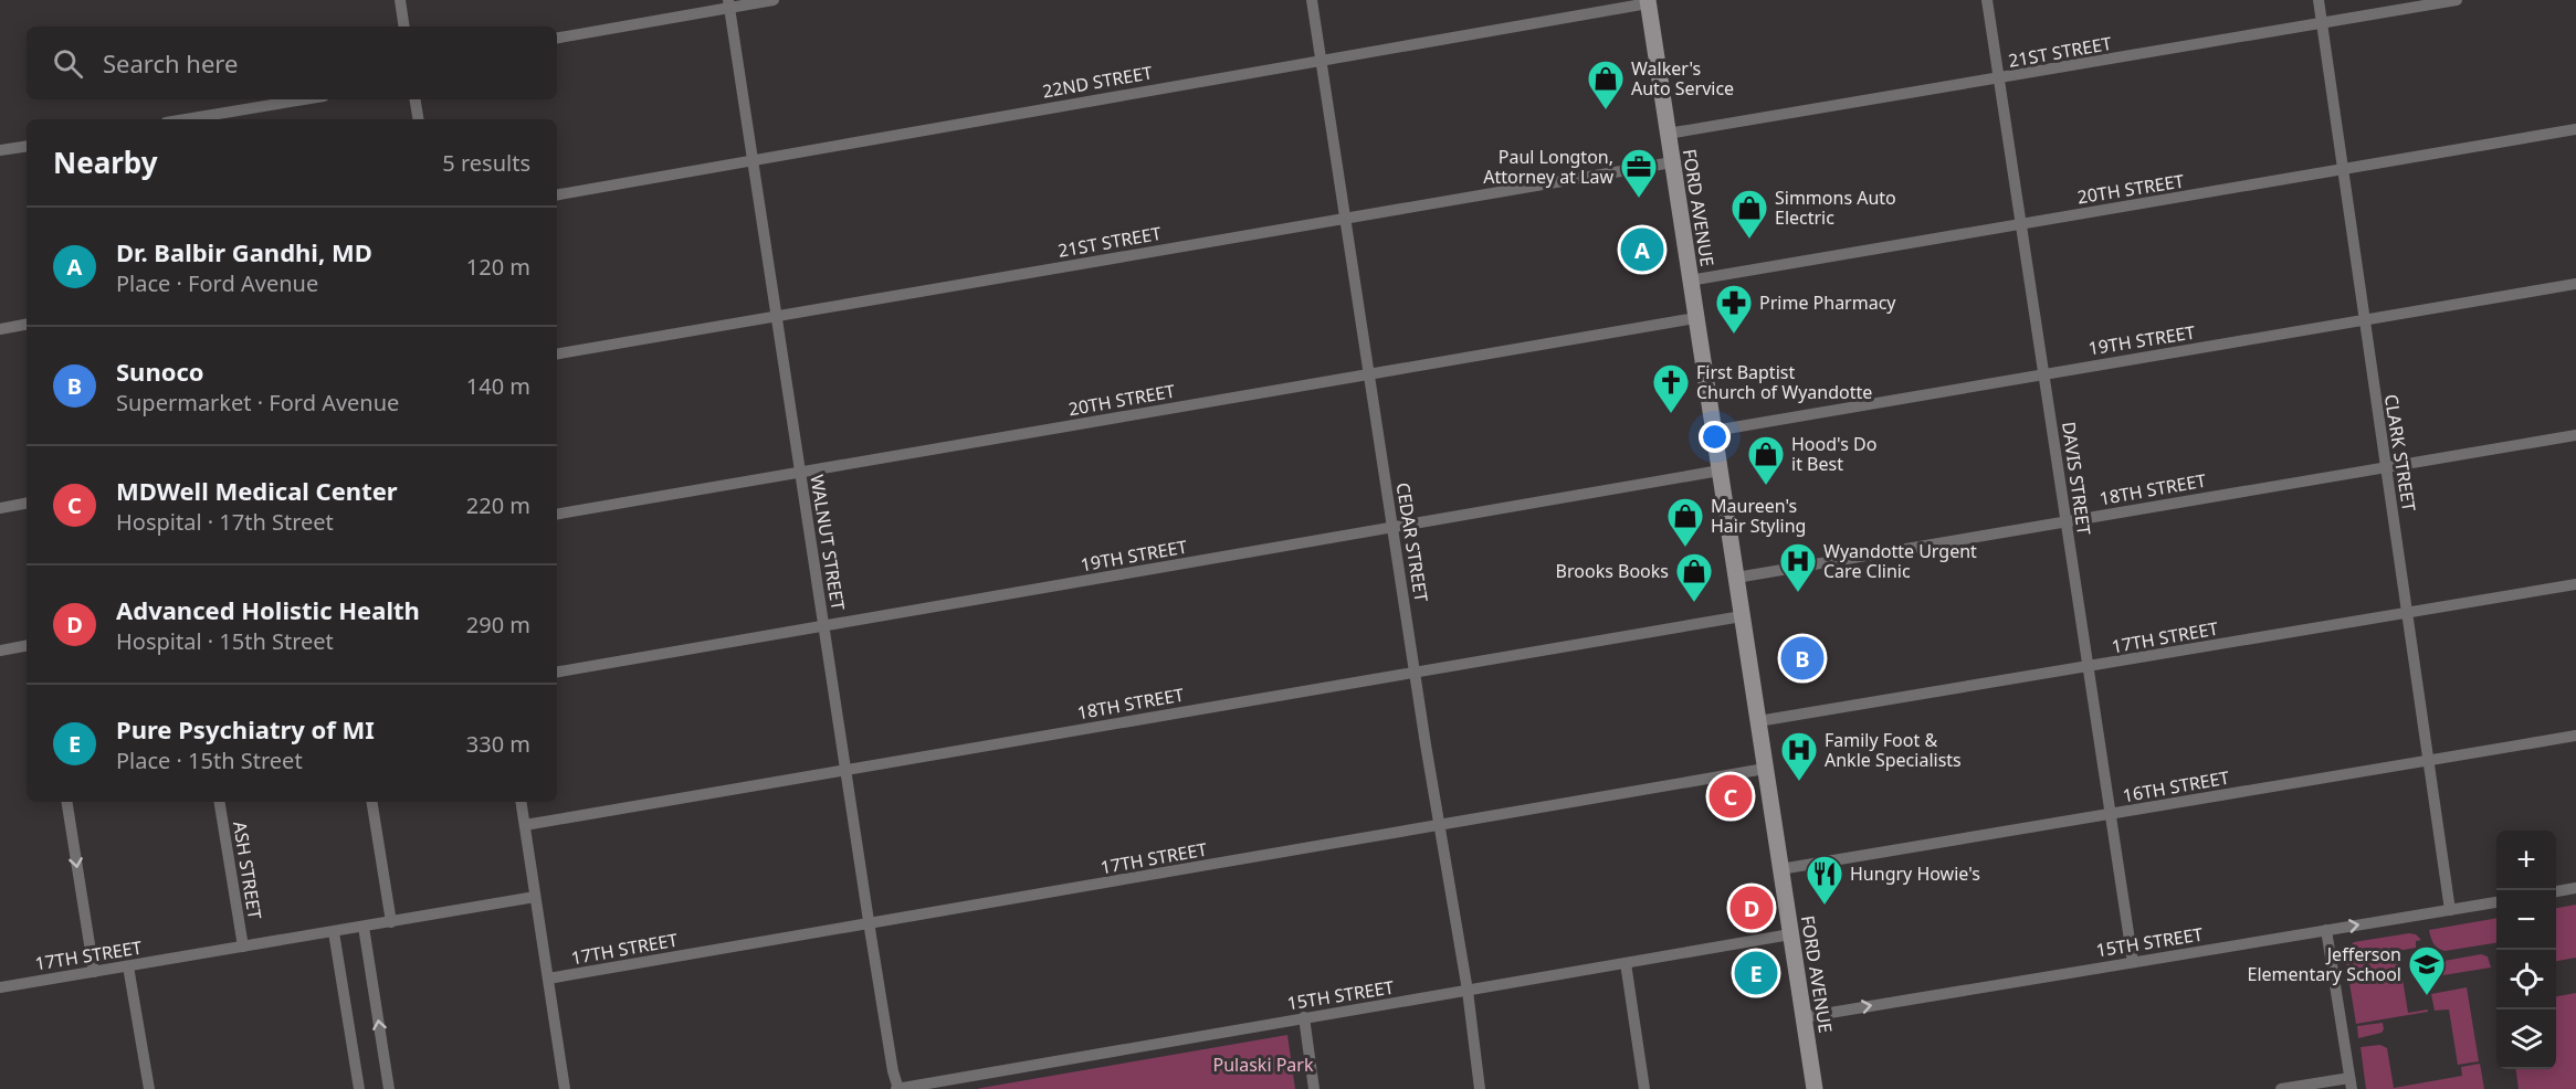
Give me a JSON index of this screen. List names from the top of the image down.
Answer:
{
  "streets": {
    "main road": ["FORD AVENUE"],
    "street": [
      "21ST STREET",
      "22ND STREET",
      "20TH STREET",
      "19TH STREET",
      "CLARK STREET",
      "DAVIS STREET",
      "18TH STREET",
      "WALNUT STREET",
      "CEDAR STREET",
      "17TH STREET",
      "16TH STREET",
      "ASH STREET",
      "15TH STREET"
    ]
  },
  "crossings": [
    ["21ST STREET", "FORD AVENUE"],
    ["21ST STREET", "CLARK STREET"],
    ["21ST STREET", "DAVIS STREET"],
    ["21ST STREET", "WALNUT STREET"],
    ["21ST STREET", "CEDAR STREET"],
    ["22ND STREET", "FORD AVENUE"],
    ["22ND STREET", "WALNUT STREET"],
    ["22ND STREET", "CEDAR STREET"],
    ["20TH STREET", "FORD AVENUE"],
    ["20TH STREET", "CLARK STREET"],
    ["20TH STREET", "DAVIS STREET"],
    ["20TH STREET", "WALNUT STREET"],
    ["20TH STREET", "CEDAR STREET"],
    ["FORD AVENUE", "19TH STREET"],
    ["FORD AVENUE", "18TH STREET"],
    ["FORD AVENUE", "17TH STREET"],
    ["FORD AVENUE", "16TH STREET"],
    ["FORD AVENUE", "15TH STREET"],
    ["19TH STREET", "CLARK STREET"],
    ["19TH STREET", "DAVIS STREET"],
    ["19TH STREET", "WALNUT STREET"],
    ["19TH STREET", "CEDAR STREET"],
    ["CLARK STREET", "18TH STREET"],
    ["CLARK STREET", "17TH STREET"],
    ["CLARK STREET", "16TH STREET"],
    ["CLARK STREET", "15TH STREET"],
    ["DAVIS STREET", "18TH STREET"],
    ["DAVIS STREET", "17TH STREET"],
    ["DAVIS STREET", "16TH STREET"],
    ["DAVIS STREET", "15TH STREET"],
    ["18TH STREET", "WALNUT STREET"],
    ["18TH STREET", "CEDAR STREET"],
    ["WALNUT STREET", "17TH STREET"],
    ["WALNUT STREET", "15TH STREET"],
    ["CEDAR STREET", "17TH STREET"],
    ["CEDAR STREET", "15TH STREET"],
    ["17TH STREET", "ASH STREET"]
  ],
  "parks": ["Pulaski Park"],
  "places": {
    "shop": [
      "Walker's Auto Service",
      "Simmons Auto Electric",
      "Hood's Do it Best",
      "Maureen's Hair Styling",
      "Brooks Books"
    ],
    "office": ["Paul Longton, Attorney at Law"],
    "pharmacy": ["Prime Pharmacy"],
    "church": ["First Baptist Church of Wyandotte"],
    "hospital": ["Wyandotte Urgent Care Clinic", "Family Foot & Ankle Specialists"],
    "restaurant": ["Hungry Howie's"],
    "school or university": ["Jefferson Elementary School"]
  },
  "page": {
    "search": "Search here",
    "heading": ["Nearby", "5 results"],
    "list": [
      {
        "mark": "A",
        "name": "Dr. Balbir Gandhi, MD",
        "note": "Place · Ford Avenue",
        "value": "120 m"
      },
      {
        "mark": "B",
        "name": "Sunoco",
        "note": "Supermarket · Ford Avenue",
        "value": "140 m"
      },
      {
        "mark": "C",
        "name": "MDWell Medical Center",
        "note": "Hospital · 17th Street",
        "value": "220 m"
      },
      {
        "mark": "D",
        "name": "Advanced Holistic Health",
        "note": "Hospital · 15th Street",
        "value": "290 m"
      },
      {
        "mark": "E",
        "name": "Pure Psychiatry of MI",
        "note": "Place · 15th Street",
        "value": "330 m"
      }
    ],
    "pins": [
      "A",
      "B",
      "C",
      "D",
      "E"
    ],
    "map_buttons": ["+", "−"]
  }
}
